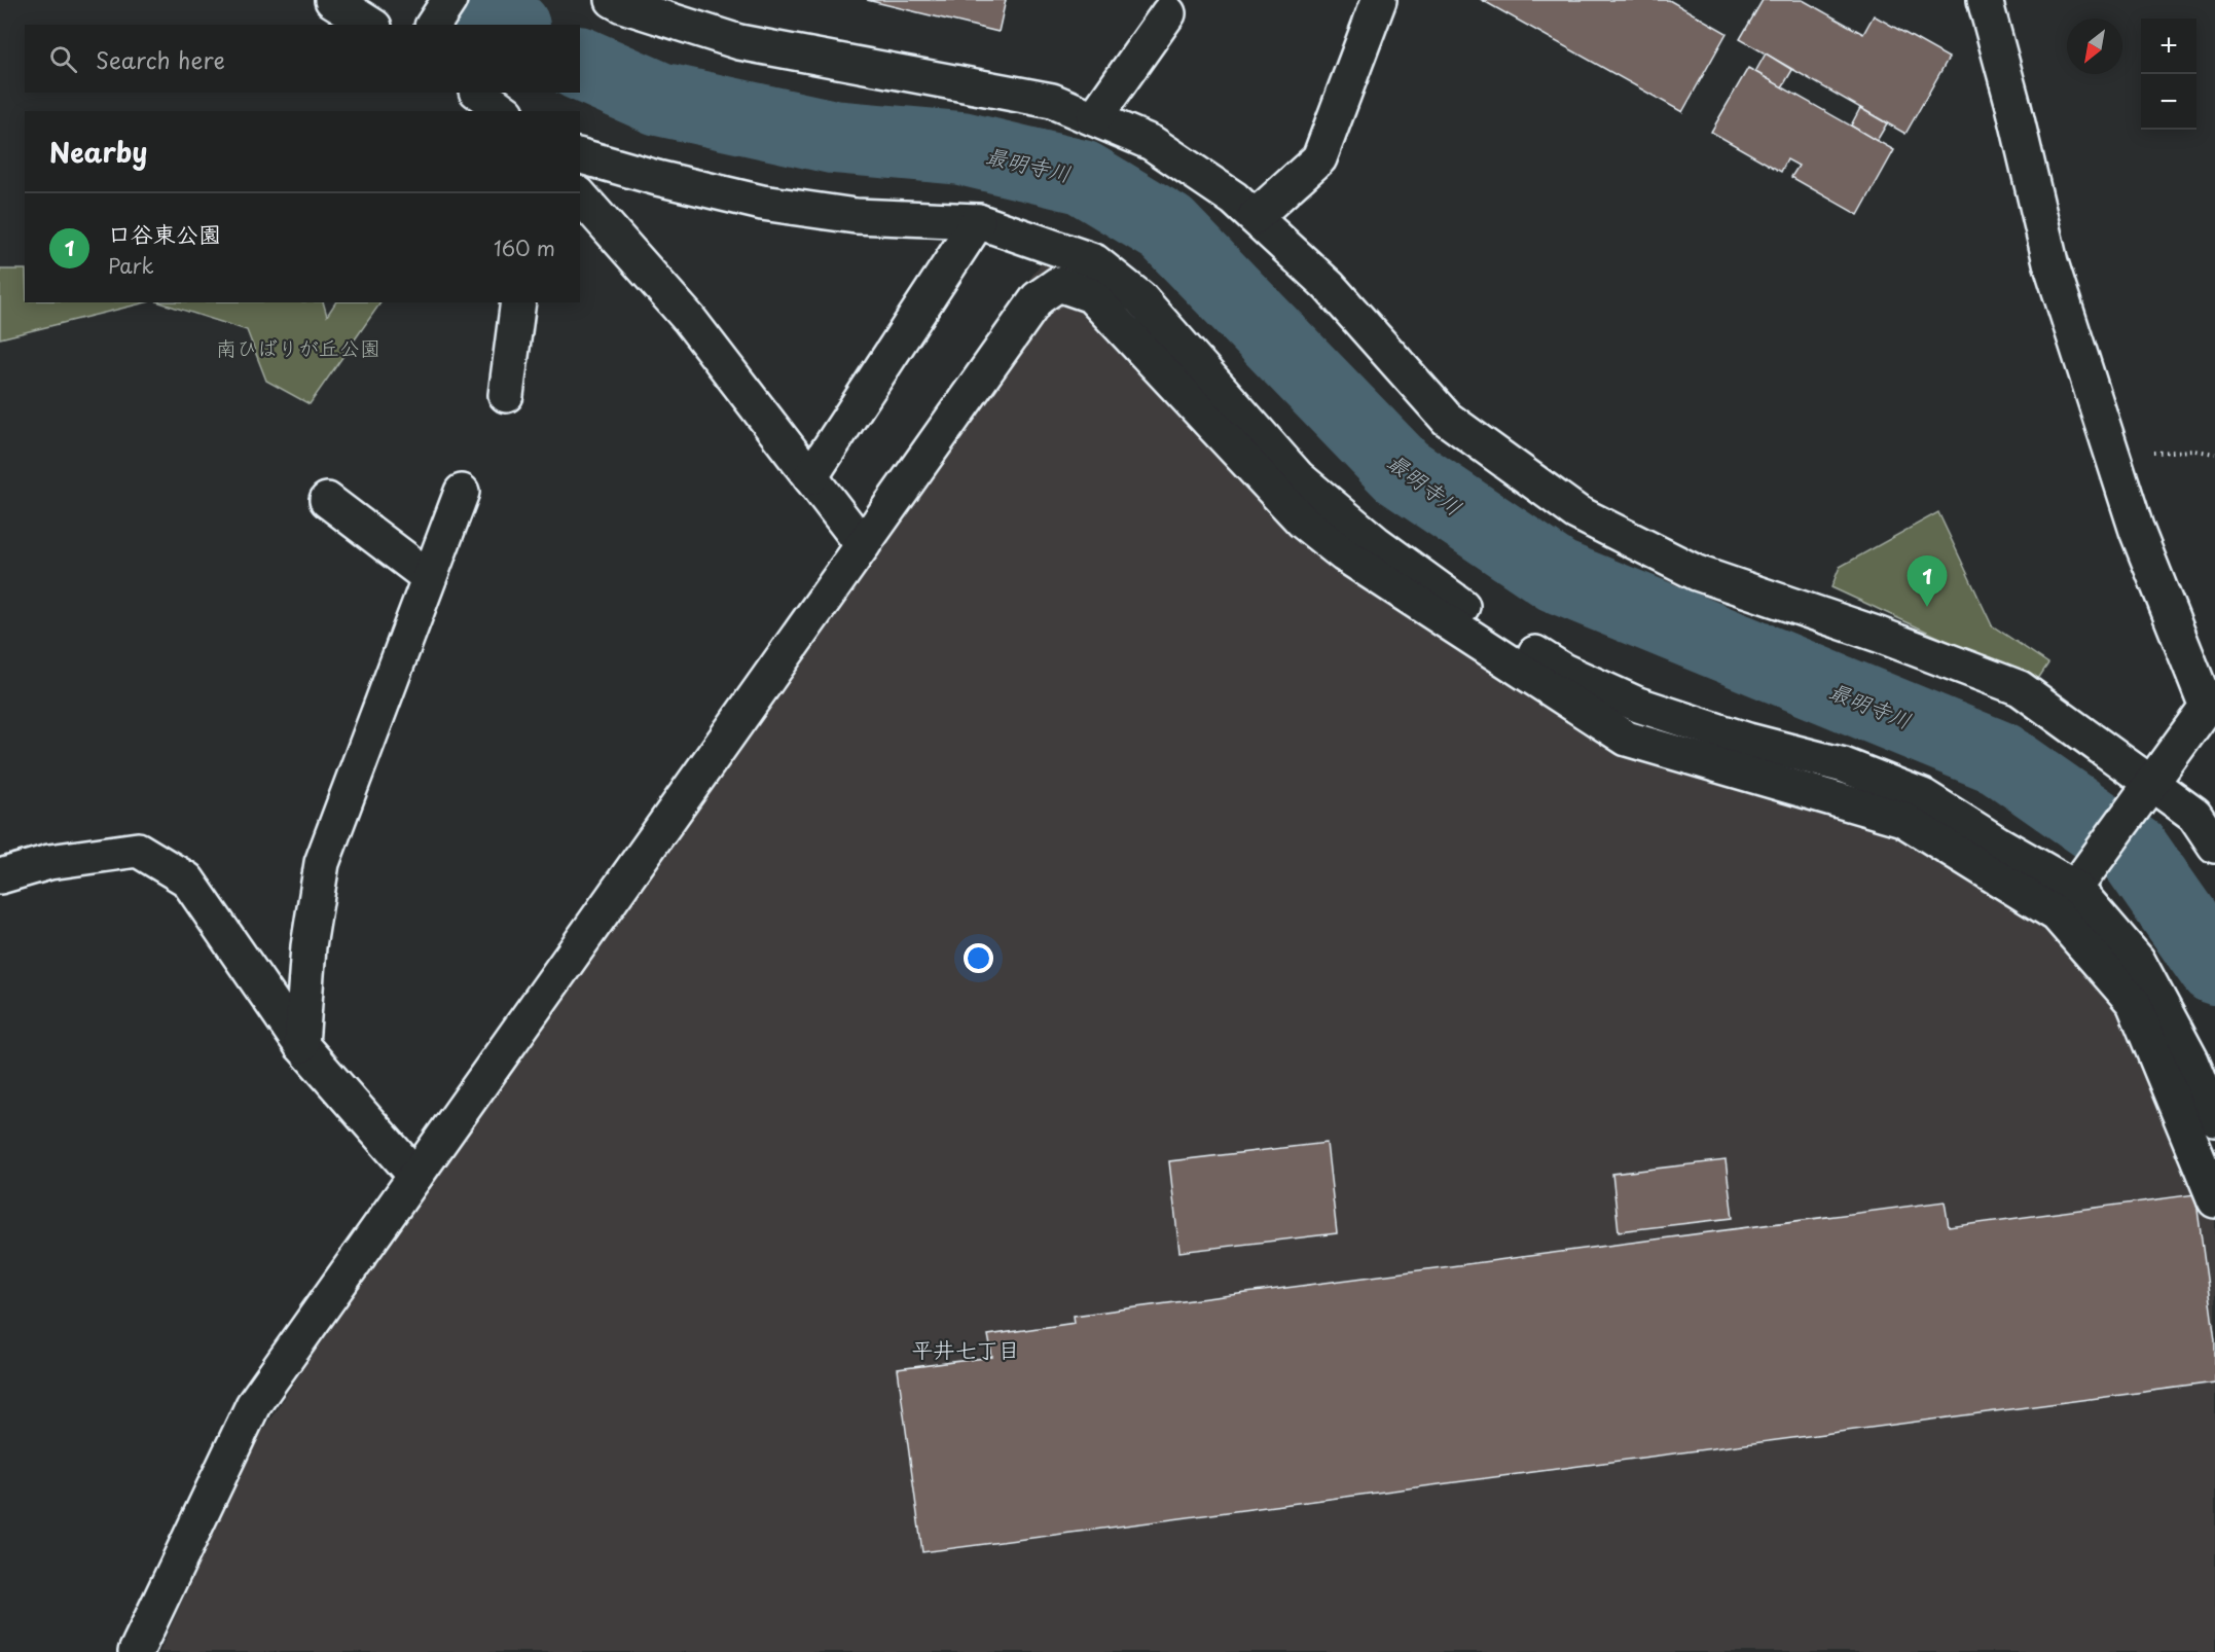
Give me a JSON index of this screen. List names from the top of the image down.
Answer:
{
  "districts": ["平井七丁目"],
  "water": ["最明寺川"],
  "parks": ["南ひばりが丘公園"],
  "north": "bottom left",
  "page": {
    "map_buttons": ["+", "−"],
    "search": "Search here",
    "heading": "Nearby",
    "list": [
      {
        "mark": "1",
        "name": "口谷東公園",
        "note": "Park",
        "value": "160 m"
      }
    ],
    "pins": "1"
  }
}
